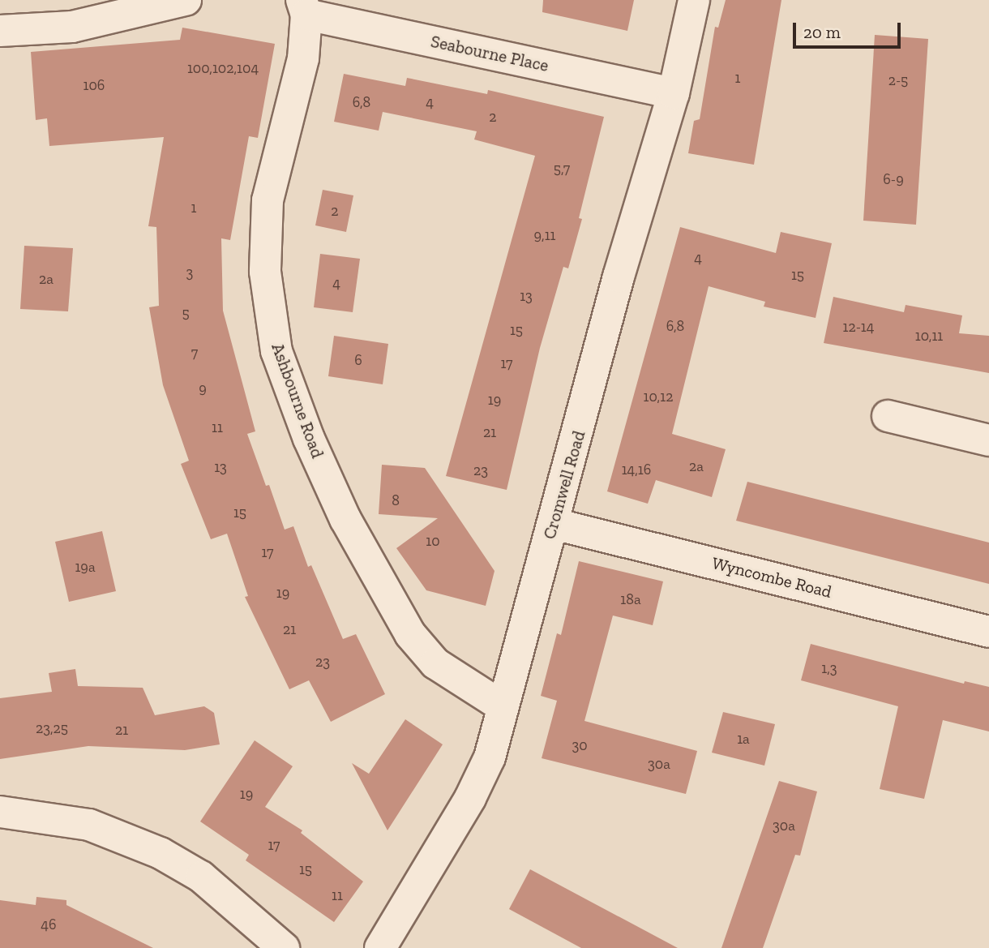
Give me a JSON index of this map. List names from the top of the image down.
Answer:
{
  "streets": {
    "street": [
      "Seabourne Place",
      "Ashbourne Road",
      "Cromwell Road",
      "Wyncombe Road"
    ]
  },
  "crossings": [
    ["Seabourne Place", "Ashbourne Road"],
    ["Seabourne Place", "Cromwell Road"],
    ["Ashbourne Road", "Cromwell Road"],
    ["Cromwell Road", "Wyncombe Road"]
  ],
  "house_numbers": [
    "100,102,104",
    "1",
    "2-5",
    "106",
    "6,8",
    "4",
    "2",
    "5,7",
    "6-9",
    "1",
    "2",
    "9,11",
    "4",
    "3",
    "15",
    "2a",
    "4",
    "13",
    "5",
    "6,8",
    "12-14",
    "15",
    "10,11",
    "7",
    "6",
    "17",
    "9",
    "10,12",
    "19",
    "11",
    "21",
    "2a",
    "13",
    "14,16",
    "23",
    "8",
    "15",
    "10",
    "17",
    "19a",
    "19",
    "18a",
    "21",
    "23",
    "1,3",
    "23,25",
    "21",
    "1a",
    "30",
    "30a",
    "19",
    "30a",
    "17",
    "15",
    "11",
    "46"
  ],
  "scale_bar": "20 m"
}
